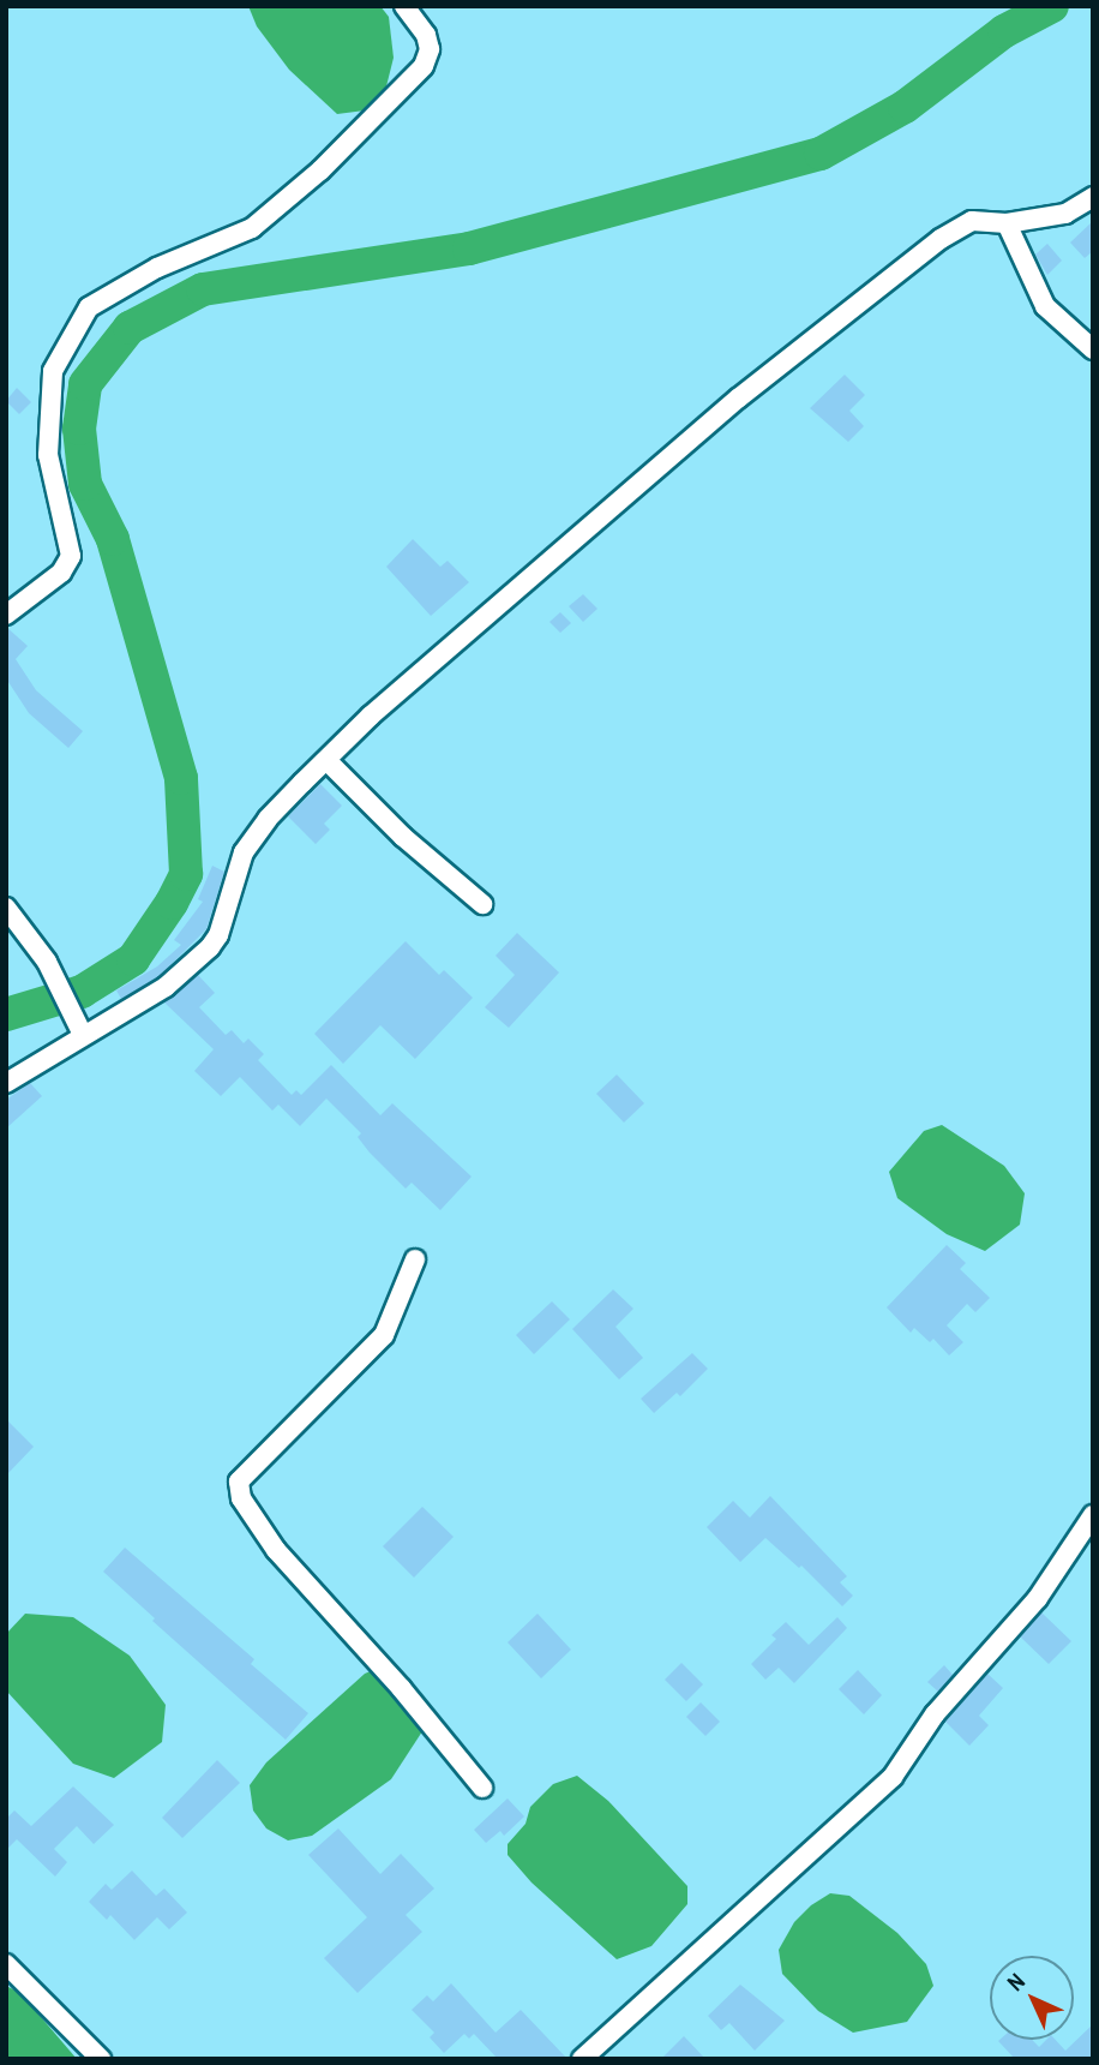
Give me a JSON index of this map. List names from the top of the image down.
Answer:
{
  "north": "top left"
}
